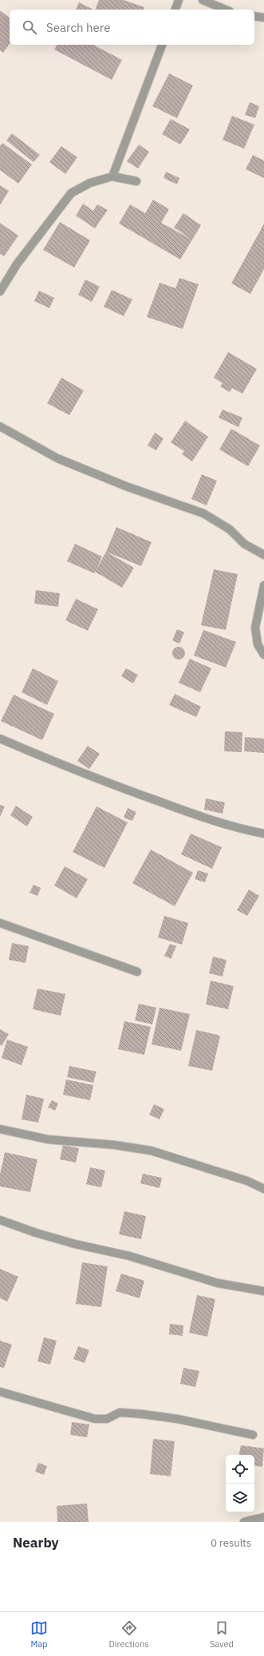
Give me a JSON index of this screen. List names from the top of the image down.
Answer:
{
  "page": {
    "search": "Search here",
    "heading": ["Nearby", "0 results"],
    "nav": ["Map", "Directions", "Saved"]
  }
}
